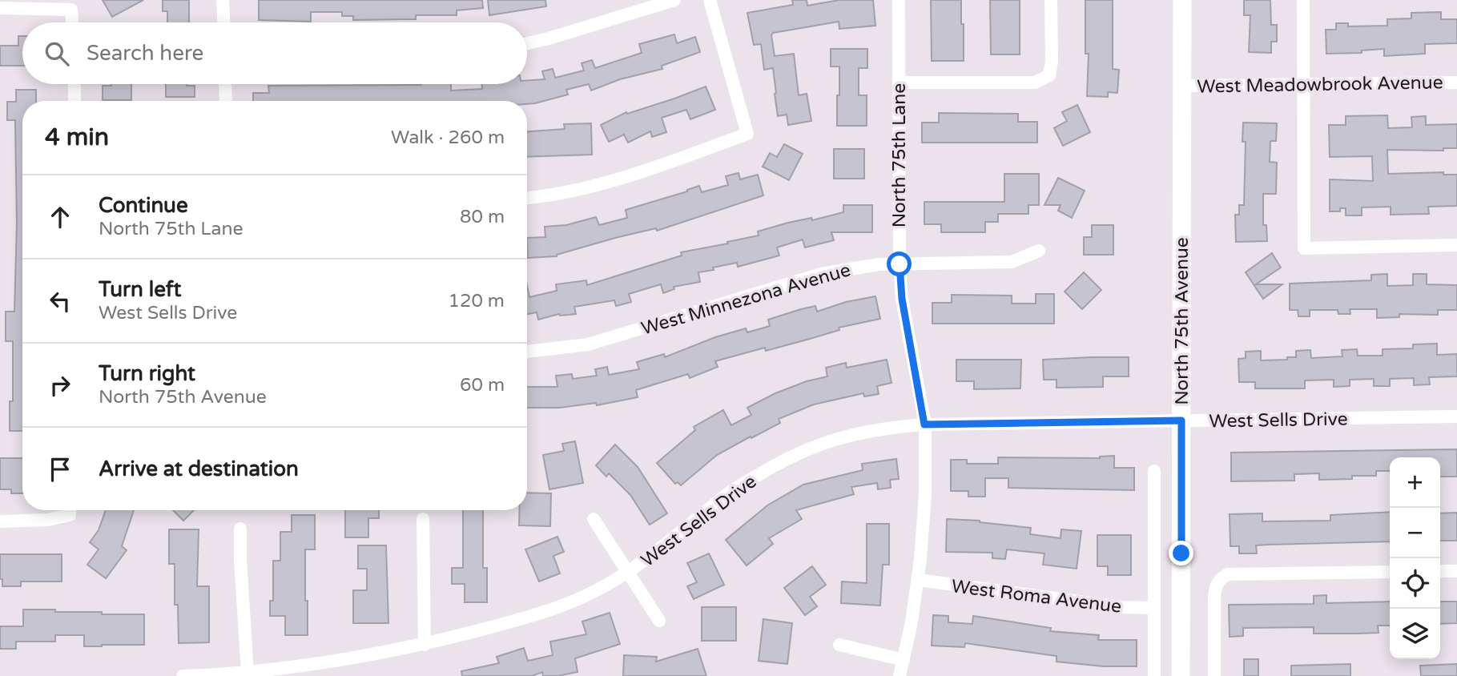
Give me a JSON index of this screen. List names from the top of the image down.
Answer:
{
  "streets": {
    "main road": ["North 75th Avenue"],
    "street": [
      "West Meadowbrook Avenue",
      "North 75th Lane",
      "West Minnezona Avenue",
      "West Sells Drive",
      "West Roma Avenue"
    ]
  },
  "crossings": [
    ["West Meadowbrook Avenue", "North 75th Avenue"],
    ["North 75th Lane", "West Minnezona Avenue"],
    ["North 75th Lane", "West Sells Drive"],
    ["North 75th Lane", "West Roma Avenue"],
    ["North 75th Avenue", "West Sells Drive"]
  ],
  "page": {
    "search": "Search here",
    "heading": ["4 min", "Walk · 260 m"],
    "list": [
      ["Continue", "North 75th Lane", "80 m"],
      ["Turn left", "West Sells Drive", "120 m"],
      ["Turn right", "North 75th Avenue", "60 m"],
      "Arrive at destination"
    ],
    "map_buttons": ["+", "−"]
  }
}
